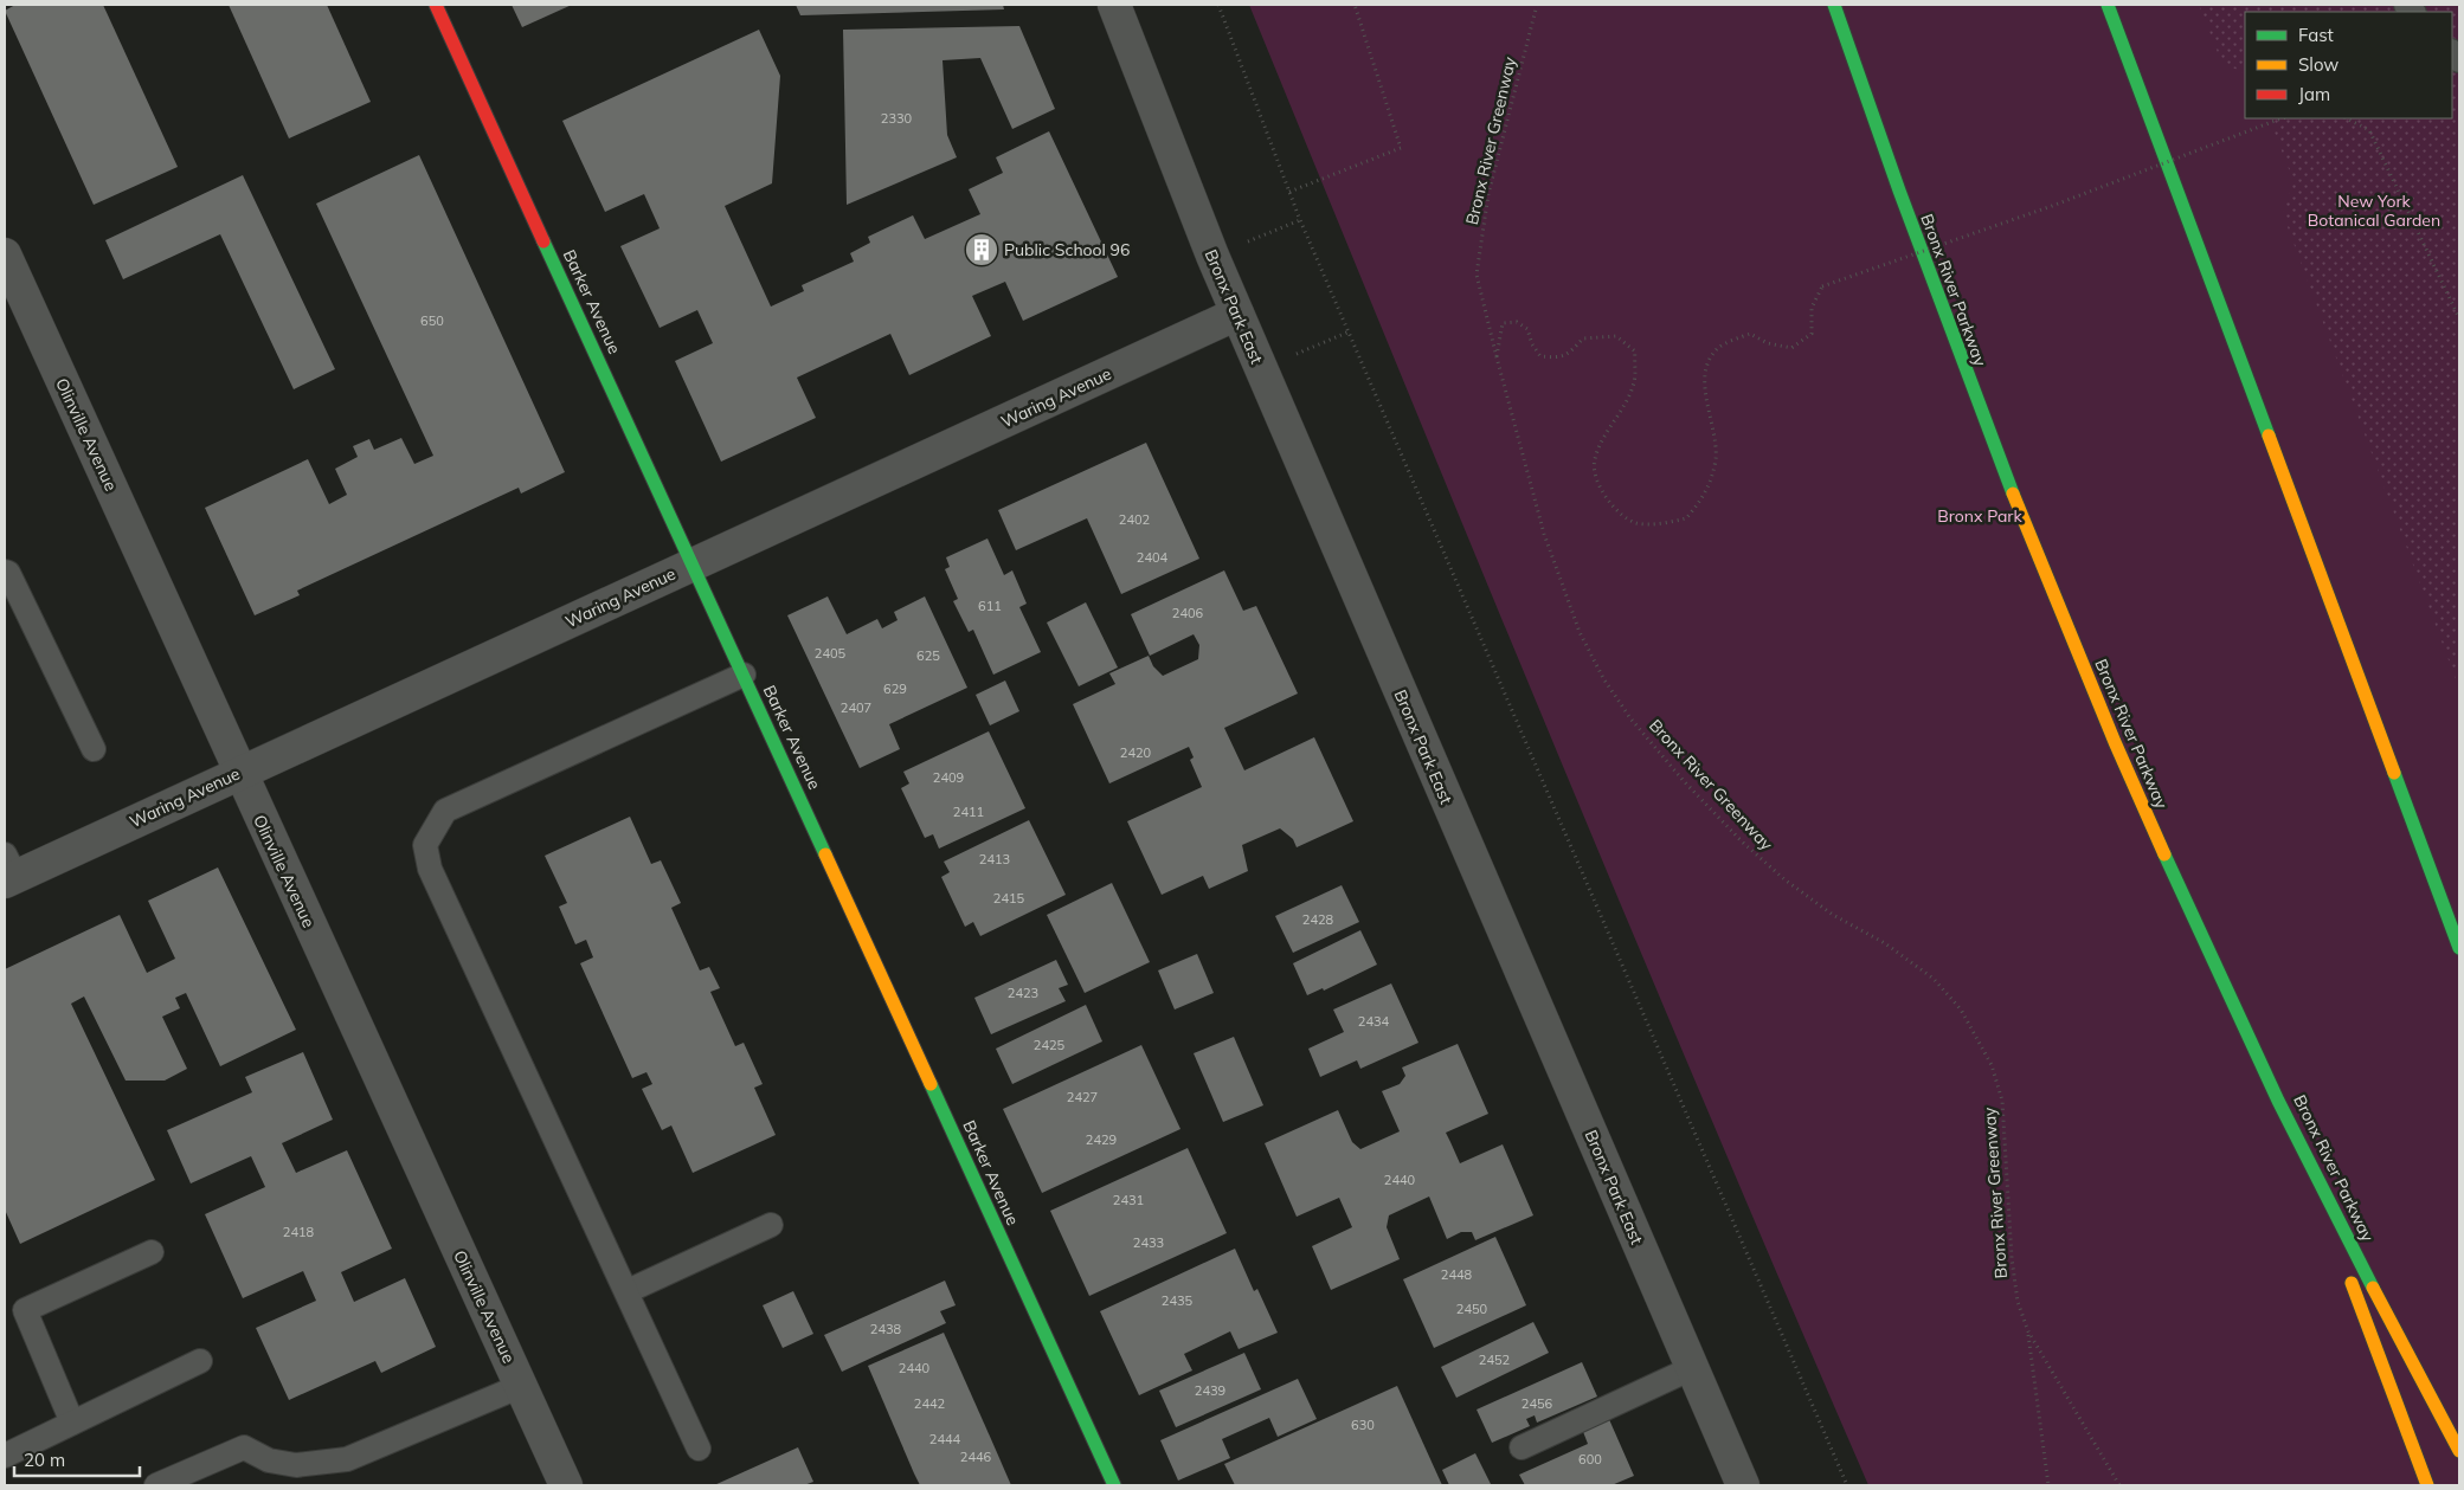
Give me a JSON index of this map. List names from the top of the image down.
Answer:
{
  "streets": {
    "main road": ["Bronx River Parkway", "Barker Avenue"],
    "street": ["Bronx Park East", "Waring Avenue", "Olinville Avenue"],
    "path": ["Bronx River Greenway"]
  },
  "crossings": [
    ["Barker Avenue", "Waring Avenue"],
    ["Bronx Park East", "Waring Avenue"],
    ["Waring Avenue", "Olinville Avenue"]
  ],
  "parks": ["New York Botanical Garden", "Bronx Park"],
  "places": {
    "building": ["Public School 96"]
  },
  "house_numbers": [
    "2330",
    "650",
    "2402",
    "2404",
    "611",
    "2406",
    "2405",
    "625",
    "629",
    "2407",
    "2420",
    "2409",
    "2411",
    "2413",
    "2415",
    "2428",
    "2423",
    "2434",
    "2425",
    "2427",
    "2429",
    "2440",
    "2431",
    "2418",
    "2433",
    "2448",
    "2435",
    "2450",
    "2438",
    "2452",
    "2440",
    "2439",
    "2442",
    "2456",
    "630",
    "2444",
    "2446",
    "600"
  ],
  "legend": ["Fast", "Slow", "Jam"],
  "scale_bar": "20 m"
}
